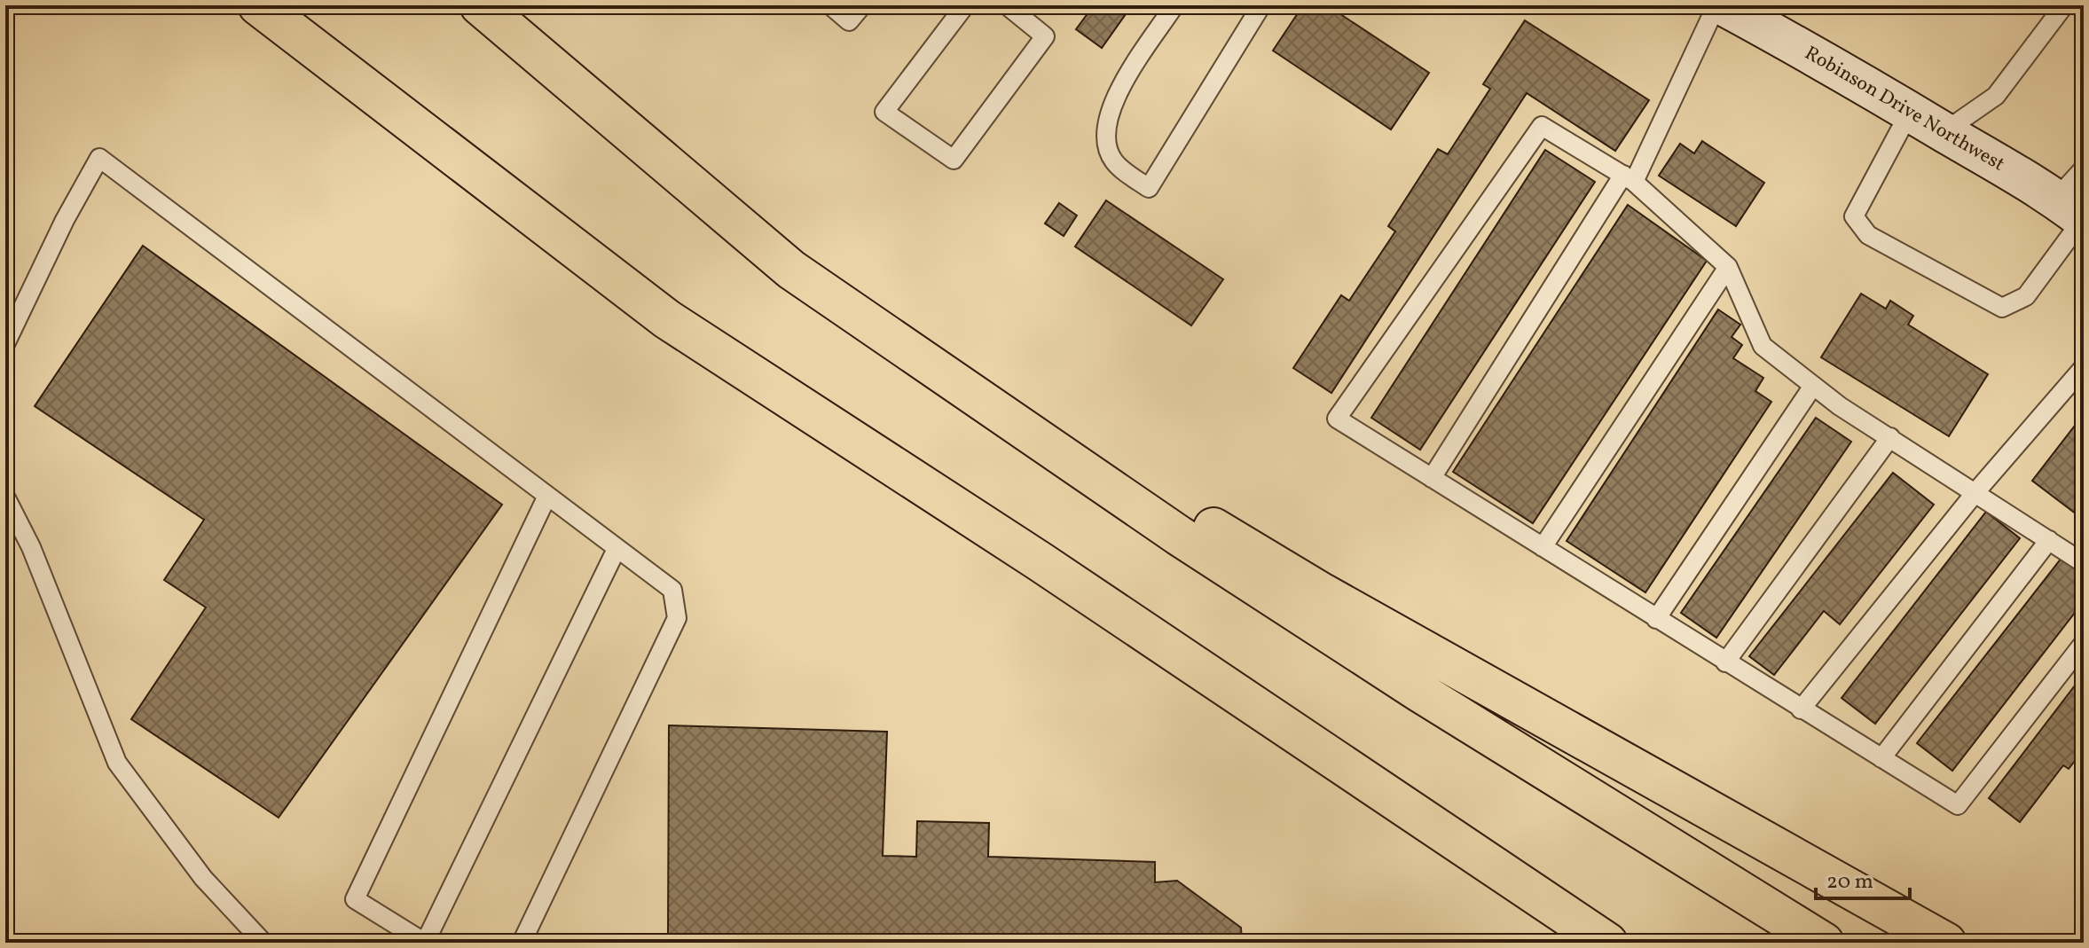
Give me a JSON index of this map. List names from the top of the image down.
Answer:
{
  "streets": {
    "street": ["Robinson Drive Northwest"]
  },
  "scale_bar": "20 m"
}
